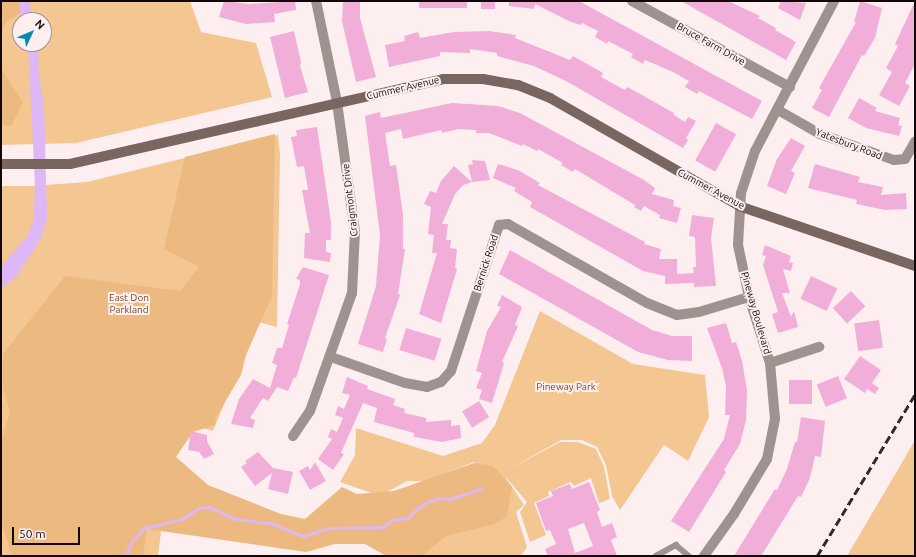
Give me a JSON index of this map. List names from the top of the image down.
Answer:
{
  "streets": {
    "street": [
      "Bruce Farm Drive",
      "Cummer Avenue",
      "Yatesbury Road",
      "Craigmont Drive",
      "Bernick Road",
      "Pineway Boulevard"
    ]
  },
  "crossings": [
    ["Bruce Farm Drive", "Pineway Boulevard"],
    ["Cummer Avenue", "Craigmont Drive"],
    ["Cummer Avenue", "Pineway Boulevard"],
    ["Yatesbury Road", "Pineway Boulevard"],
    ["Craigmont Drive", "Bernick Road"],
    ["Bernick Road", "Pineway Boulevard"]
  ],
  "parks": ["East Don Parkland", "Pineway Park"],
  "scale_bar": "50 m",
  "north": "top right"
}
